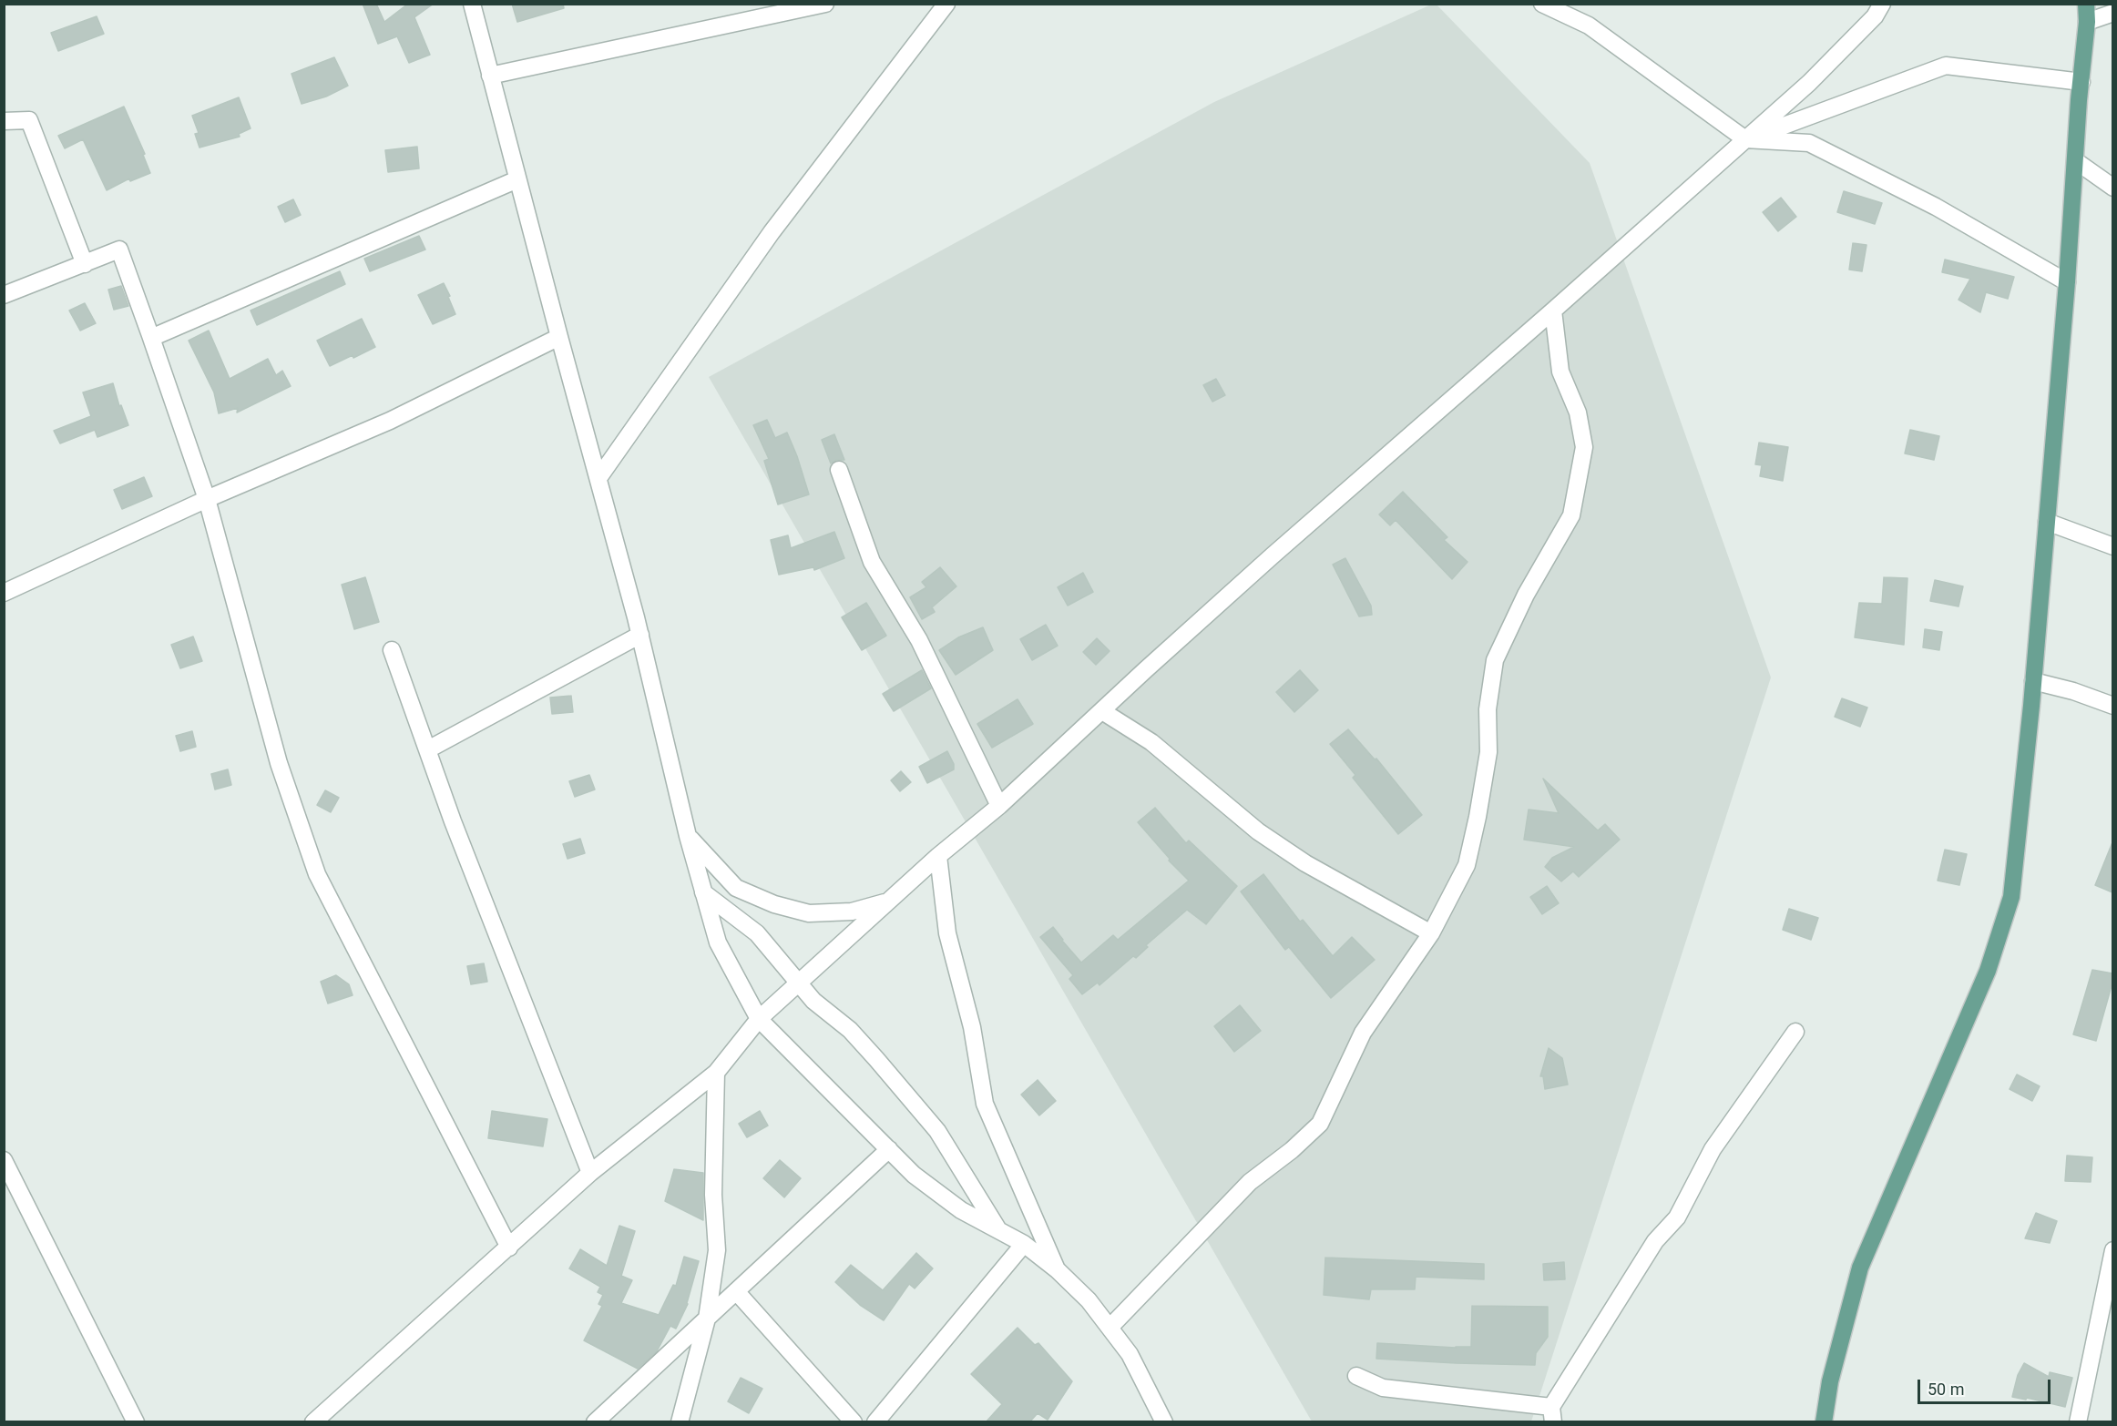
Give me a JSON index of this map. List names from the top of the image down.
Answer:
{
  "scale_bar": "50 m"
}
